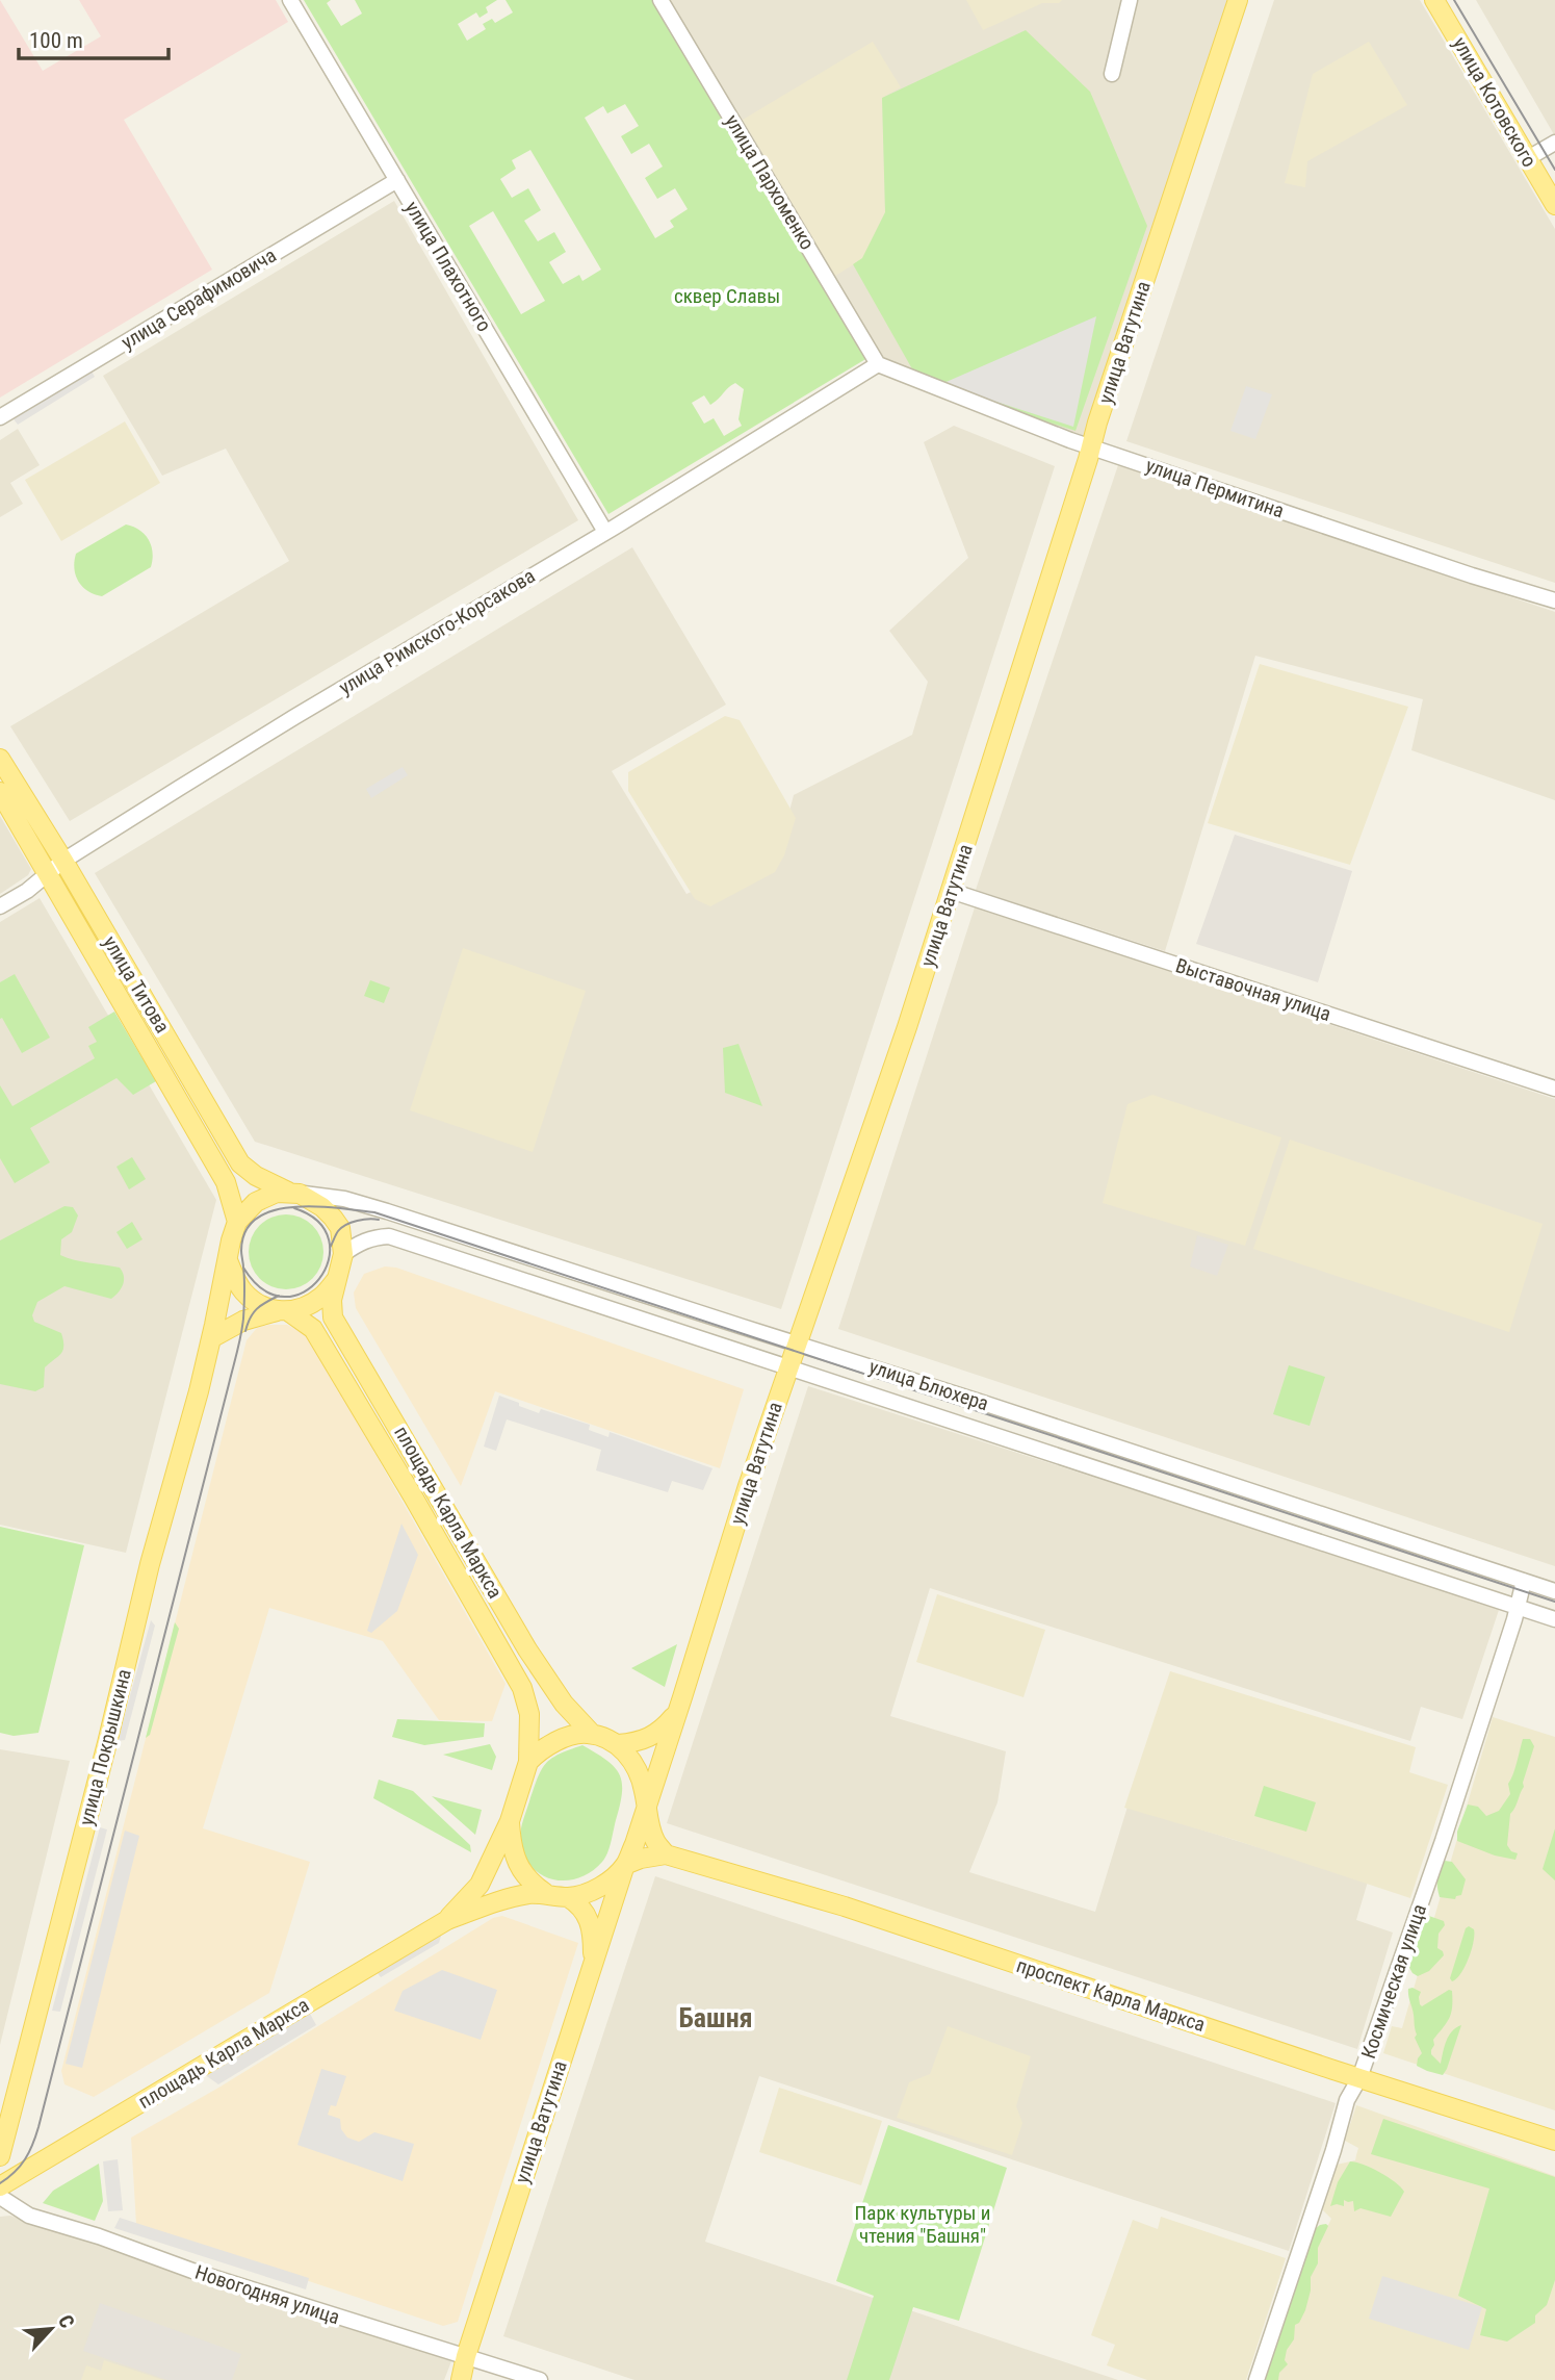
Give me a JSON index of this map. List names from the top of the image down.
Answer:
{
  "streets": {
    "main road": [
      "улица Котовского",
      "улица Ватутина",
      "улица Титова",
      "площадь Карла Маркса",
      "улица Покрышкина",
      "проспект Карла Маркса"
    ],
    "street": [
      "улица Пархоменко",
      "улица Плахотного",
      "улица Серафимовича",
      "улица Пермитина",
      "улица Римского-Корсакова",
      "Выставочная улица",
      "улица Блюхера",
      "Космическая улица",
      "Новогодняя улица"
    ]
  },
  "crossings": [
    ["улица Пархоменко", "улица Пермитина"],
    ["улица Пархоменко", "улица Римского-Корсакова"],
    ["улица Плахотного", "улица Серафимовича"],
    ["улица Плахотного", "улица Римского-Корсакова"],
    ["улица Ватутина", "улица Пермитина"],
    ["улица Ватутина", "Выставочная улица"],
    ["улица Ватутина", "улица Блюхера"],
    ["улица Ватутина", "площадь Карла Маркса"],
    ["улица Ватутина", "Новогодняя улица"],
    ["улица Пермитина", "улица Римского-Корсакова"],
    ["улица Римского-Корсакова", "улица Титова"],
    ["улица Титова", "улица Блюхера"],
    ["улица Титова", "площадь Карла Маркса"],
    ["улица Титова", "улица Покрышкина"],
    ["улица Блюхера", "площадь Карла Маркса"],
    ["улица Блюхера", "улица Покрышкина"],
    ["улица Блюхера", "Космическая улица"],
    ["площадь Карла Маркса", "улица Покрышкина"],
    ["Космическая улица", "проспект Карла Маркса"]
  ],
  "districts": ["Башня"],
  "parks": ["сквер Славы", "Парк культуры и чтения \"Башня\""],
  "scale_bar": "100 m",
  "north": "top right"
}
